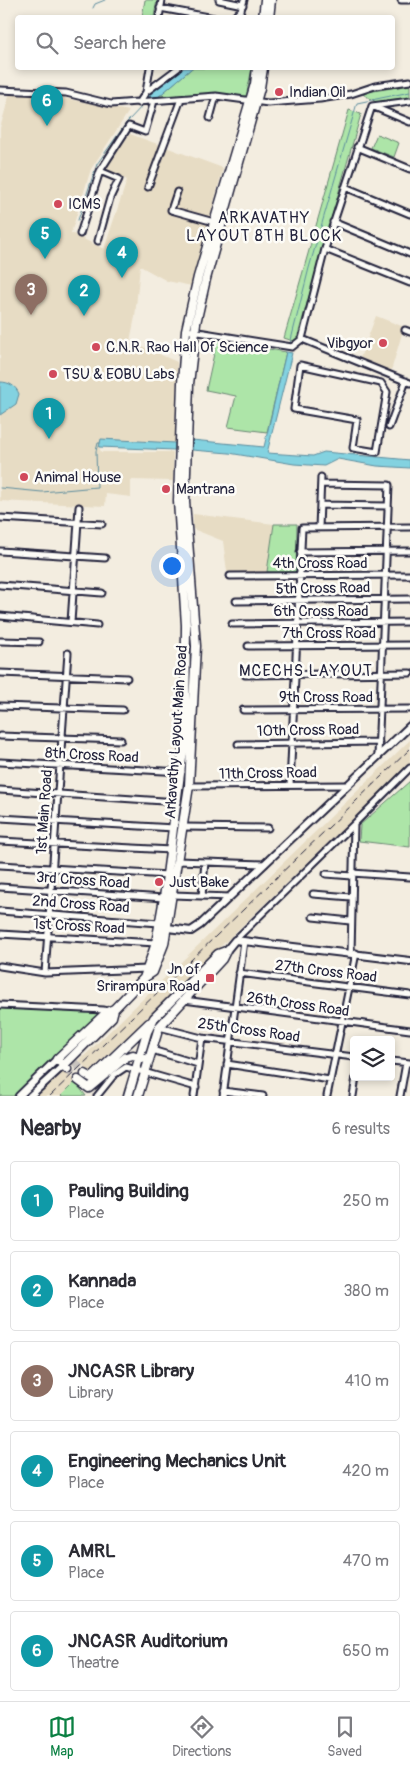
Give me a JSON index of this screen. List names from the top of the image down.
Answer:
{
  "streets": {
    "main road": ["Arkavathy Layout Main Road"],
    "street": [
      "4th Cross Road",
      "5th Cross Road",
      "6th Cross Road",
      "7th Cross Road",
      "9th Cross Road",
      "10th Cross Road",
      "8th Cross Road",
      "11th Cross Road",
      "1st Main Road",
      "3rd Cross Road",
      "2nd Cross Road",
      "1st Cross Road",
      "27th Cross Road",
      "26th Cross Road",
      "25th Cross Road"
    ]
  },
  "crossings": [
    ["Arkavathy Layout Main Road", "8th Cross Road"],
    ["Arkavathy Layout Main Road", "11th Cross Road"],
    ["Arkavathy Layout Main Road", "3rd Cross Road"],
    ["Arkavathy Layout Main Road", "2nd Cross Road"],
    ["Arkavathy Layout Main Road", "1st Cross Road"],
    ["8th Cross Road", "1st Main Road"],
    ["1st Main Road", "3rd Cross Road"],
    ["1st Main Road", "2nd Cross Road"],
    ["1st Main Road", "1st Cross Road"]
  ],
  "districts": ["ARKAVATHY LAYOUT 8TH BLOCK", "MCECHS LAYOUT"],
  "places": {
    "other": [
      "Indian Oil",
      "ICMS",
      "Vibgyor",
      "C.N.R. Rao Hall Of Science",
      "TSU & EOBU Labs",
      "Animal House",
      "Mantrana",
      "Just Bake"
    ],
    "transit": ["Jn of Srirampura Road"]
  },
  "page": {
    "search": "Search here",
    "pins": [
      "6",
      "5",
      "4",
      "3",
      "2",
      "1"
    ],
    "heading": ["Nearby", "6 results"],
    "list": [
      {
        "mark": "1",
        "name": "Pauling Building",
        "note": "Place",
        "value": "250 m"
      },
      {
        "mark": "2",
        "name": "Kannada",
        "note": "Place",
        "value": "380 m"
      },
      {
        "mark": "3",
        "name": "JNCASR Library",
        "note": "Library",
        "value": "410 m"
      },
      {
        "mark": "4",
        "name": "Engineering Mechanics Unit",
        "note": "Place",
        "value": "420 m"
      },
      {
        "mark": "5",
        "name": "AMRL",
        "note": "Place",
        "value": "470 m"
      },
      {
        "mark": "6",
        "name": "JNCASR Auditorium",
        "note": "Theatre",
        "value": "650 m"
      }
    ],
    "nav": ["Map", "Directions", "Saved"]
  }
}
